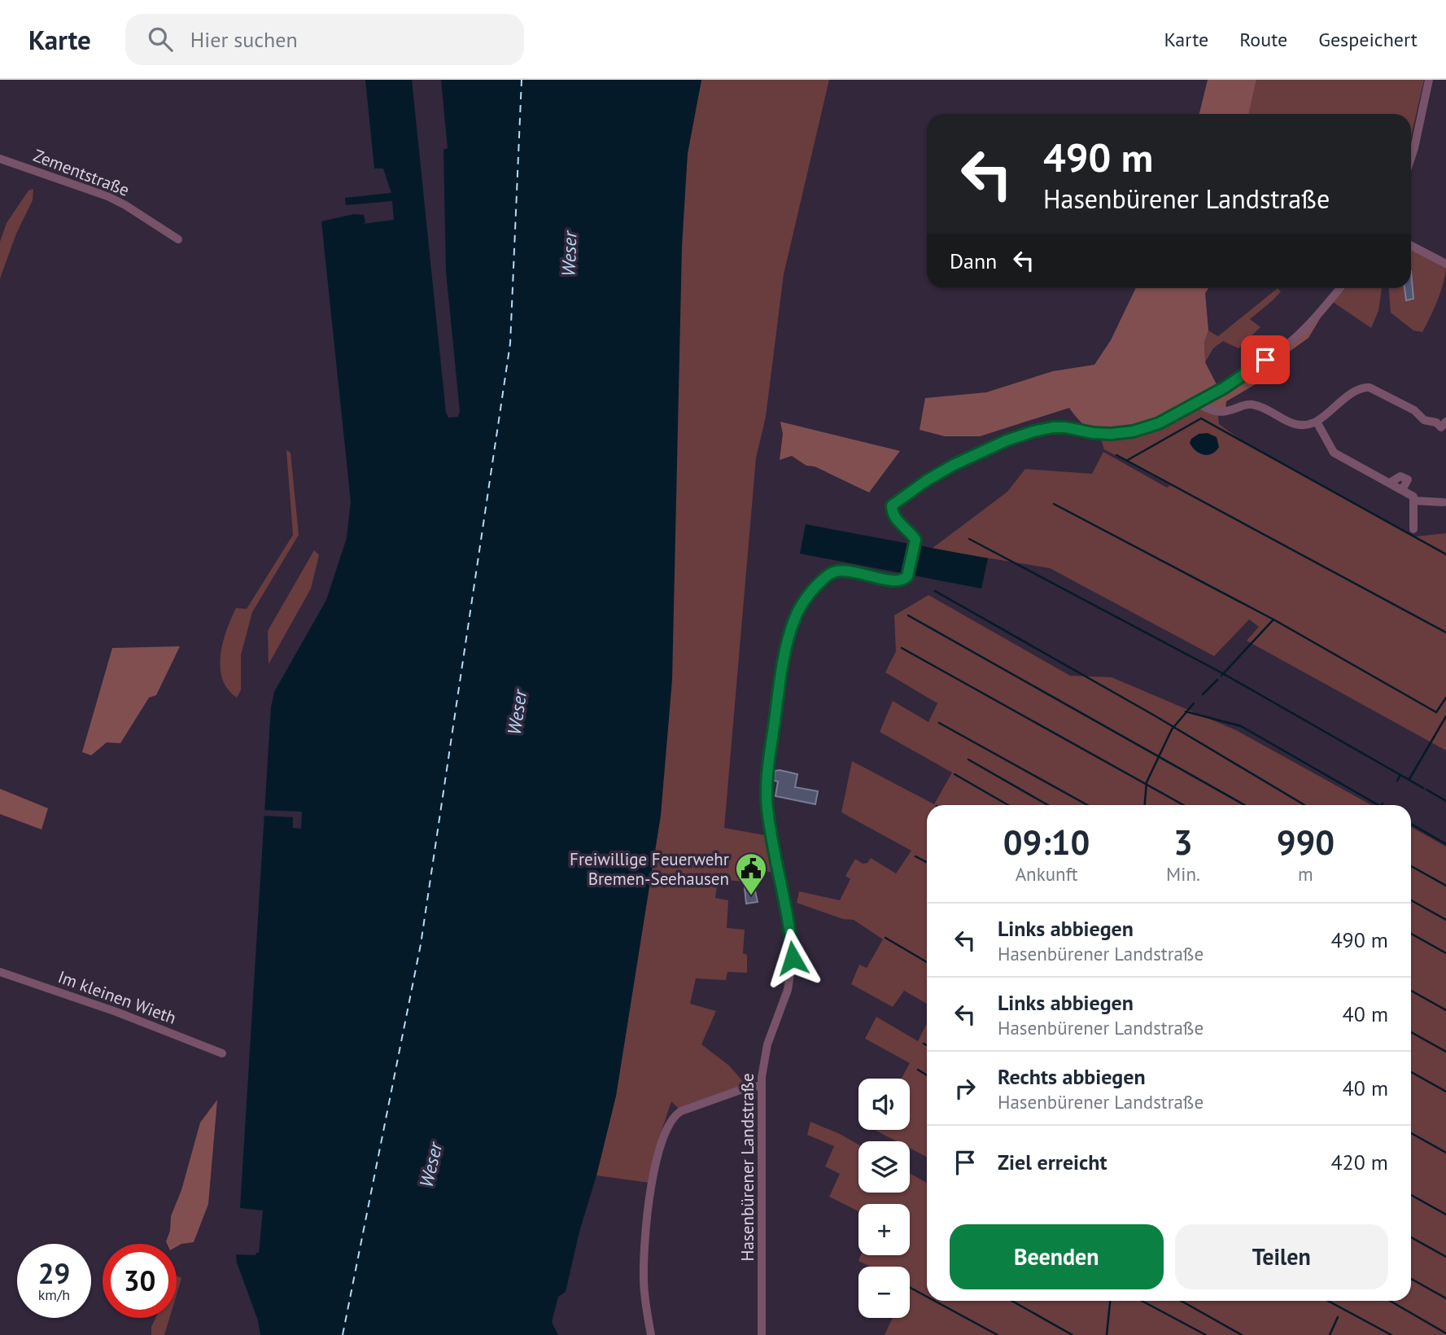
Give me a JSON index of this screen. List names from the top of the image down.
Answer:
{
  "streets": {
    "street": ["Zementstraße", "Im kleinen Wieth", "Hasenbürener Landstraße"]
  },
  "water": ["Weser"],
  "places": {
    "public building": ["Freiwillige Feuerwehr Bremen-Seehausen"]
  },
  "page": {
    "header": "Karte",
    "search": "Hier suchen",
    "nav": ["Karte", "Route", "Gespeichert"],
    "turn": ["490 m", "Hasenbürener Landstraße"],
    "then": "Dann",
    "eta": [
      "09:10",
      "Ankunft",
      "3",
      "Min.",
      "990",
      "m"
    ],
    "list": [
      {
        "name": "Links abbiegen",
        "note": "Hasenbürener Landstraße",
        "value": "490 m"
      },
      {
        "name": "Links abbiegen",
        "note": "Hasenbürener Landstraße",
        "value": "40 m"
      },
      {
        "name": "Rechts abbiegen",
        "note": "Hasenbürener Landstraße",
        "value": "40 m"
      },
      {
        "name": "Ziel erreicht",
        "value": "420 m"
      }
    ],
    "map_buttons": ["+", "−"],
    "buttons": ["Beenden", "Teilen"],
    "speed": "29 km/h",
    "limit": "30"
  }
}
